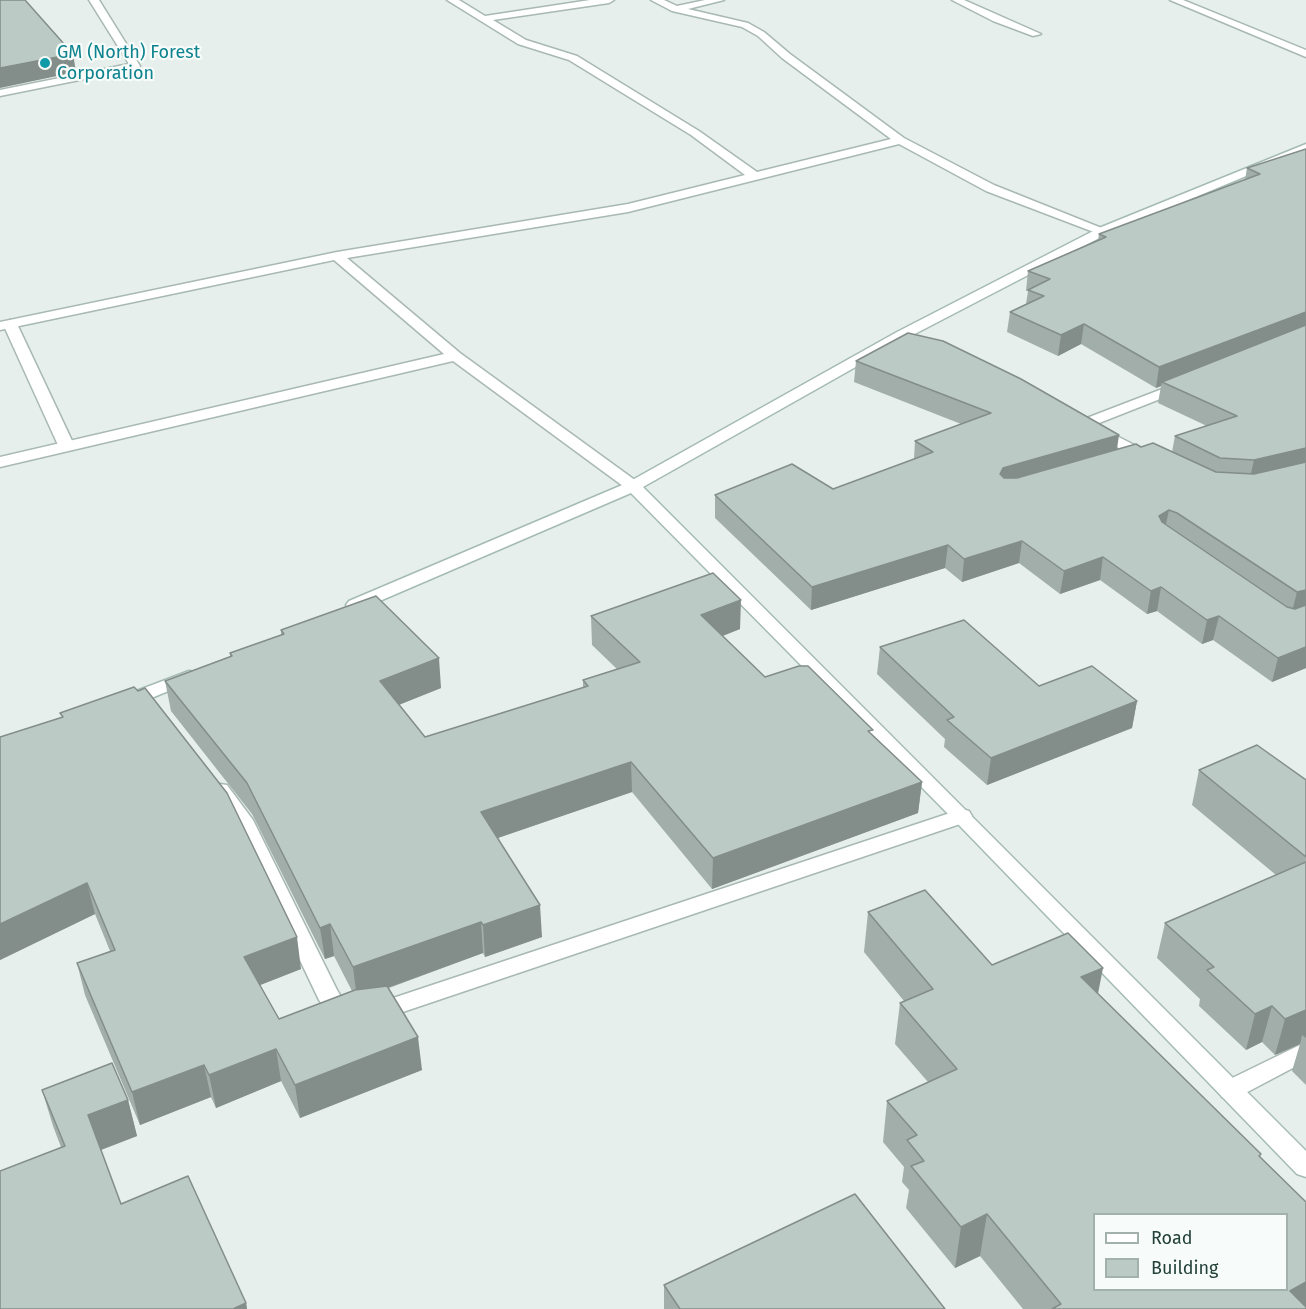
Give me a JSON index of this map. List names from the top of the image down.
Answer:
{
  "places": ["GM (North) Forest Corporation"],
  "legend": ["Road", "Building"]
}
